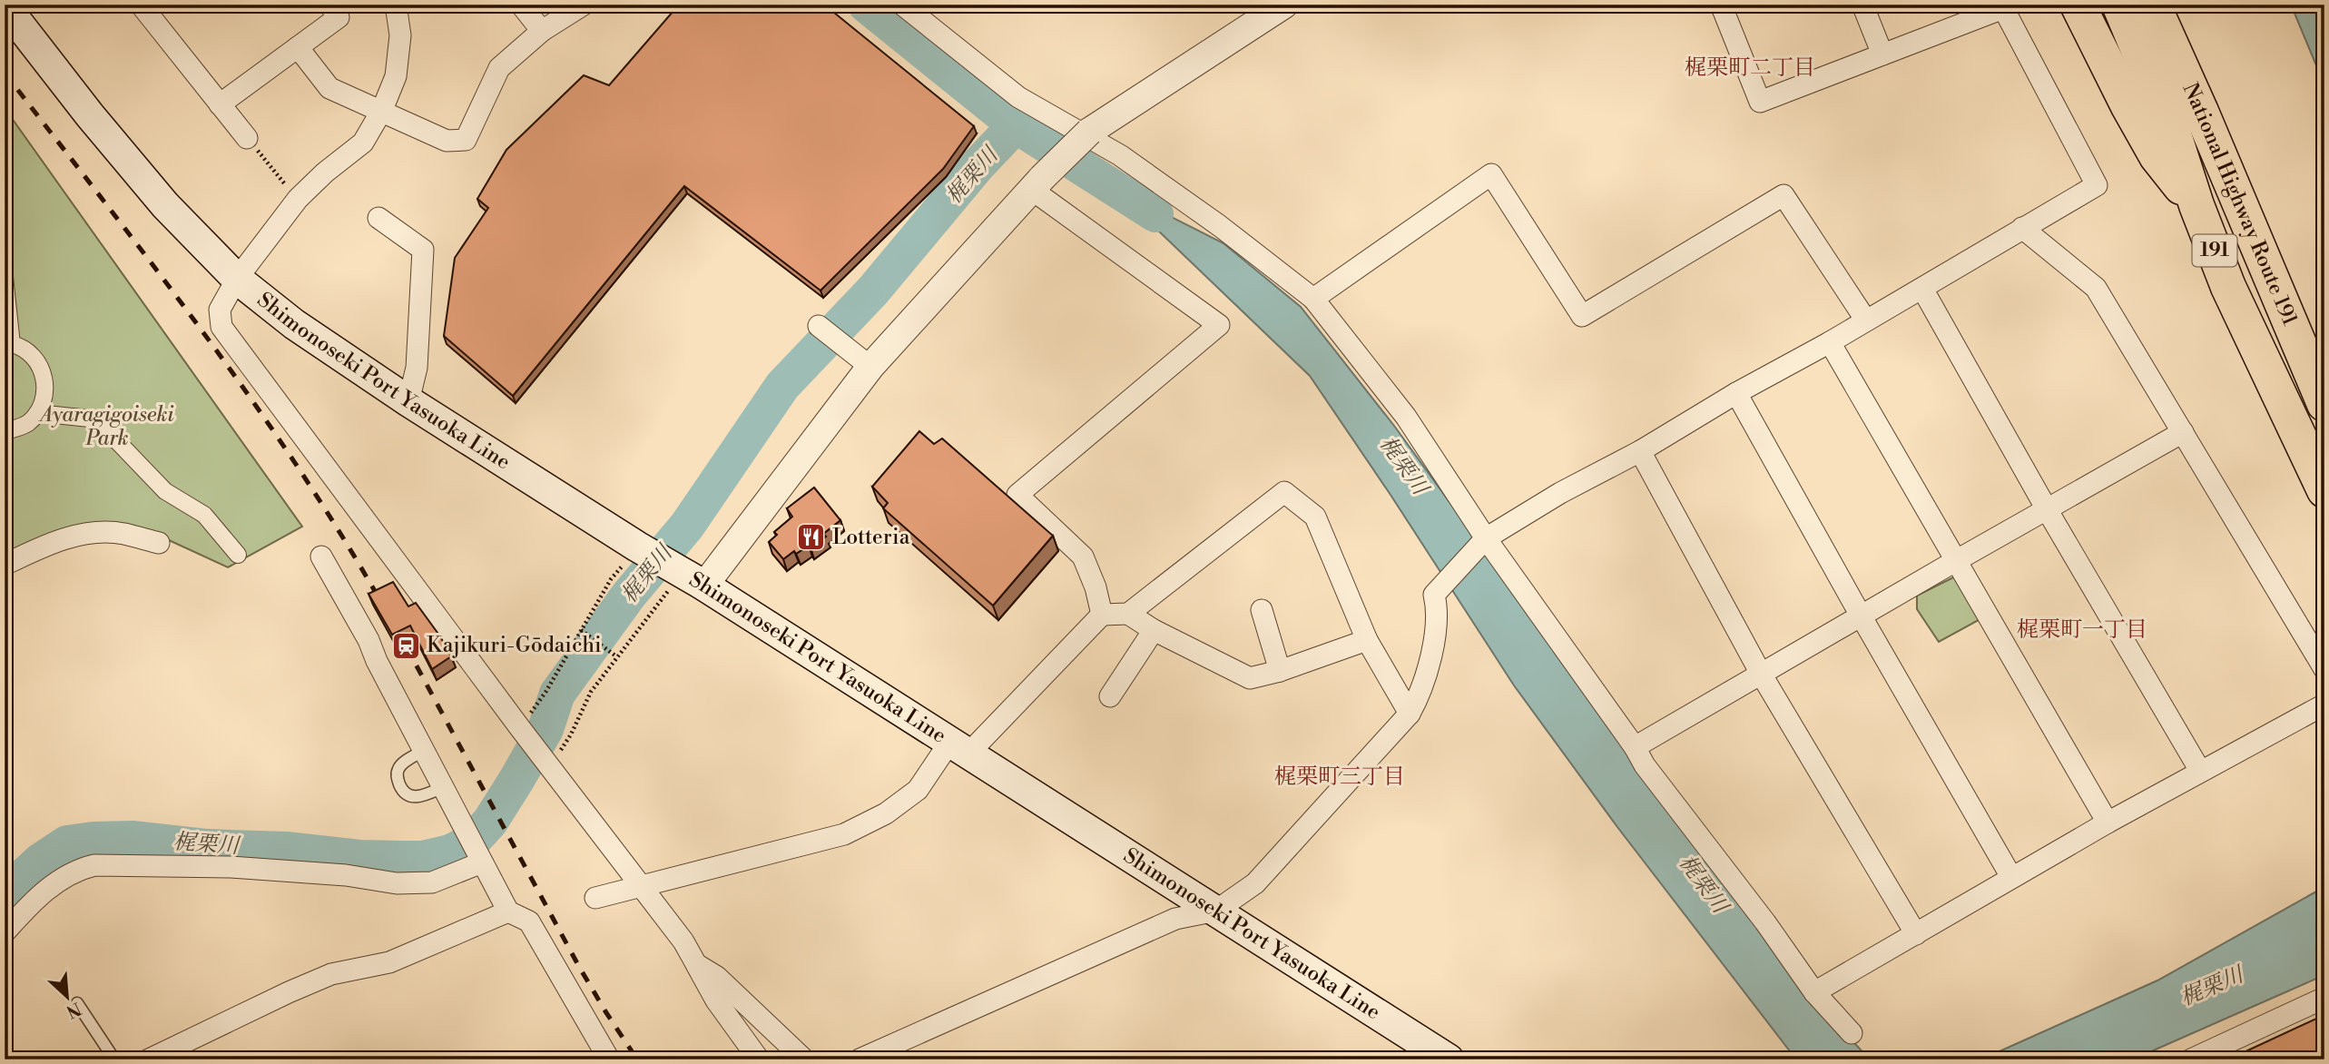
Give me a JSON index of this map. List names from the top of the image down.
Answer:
{
  "streets": {
    "highway": ["National Highway Route 191", "191"],
    "main road": ["Shimonoseki Port Yasuoka Line"]
  },
  "districts": ["梶栗町二丁目", "梶栗町一丁目", "梶栗町三丁目"],
  "water": ["梶栗川"],
  "parks": ["Ayaragigoiseki Park"],
  "places": {
    "restaurant": ["Lotteria"],
    "station": ["Kajikuri-Gōdaichi"]
  },
  "north": "bottom right"
}
